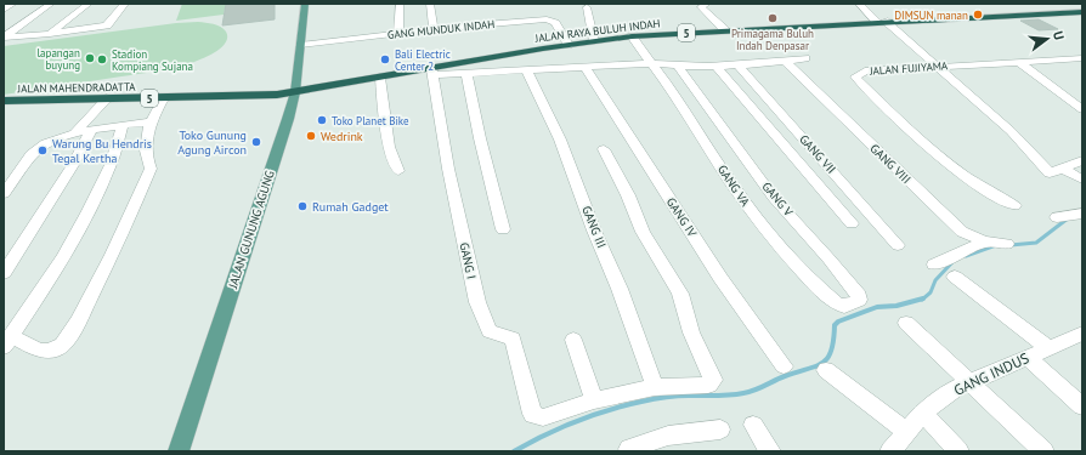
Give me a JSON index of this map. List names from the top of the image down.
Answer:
{
  "streets": {
    "highway": ["JALAN RAYA BULUH INDAH", "5", "JALAN MAHENDRADATTA"],
    "main road": ["JALAN GUNUNG AGUNG"],
    "street": [
      "GANG MUNDUK INDAH",
      "JALAN FUJIYAMA",
      "GANG VII",
      "GANG VIII",
      "GANG VA",
      "GANG V",
      "GANG IV",
      "GANG III",
      "GANG I",
      "GANG INDUS"
    ]
  },
  "crossings": [
    ["GANG MUNDUK INDAH", "JALAN RAYA BULUH INDAH"],
    ["GANG MUNDUK INDAH", "JALAN GUNUNG AGUNG"],
    ["JALAN RAYA BULUH INDAH", "JALAN MAHENDRADATTA"],
    ["JALAN RAYA BULUH INDAH", "GANG VA"],
    ["JALAN RAYA BULUH INDAH", "JALAN GUNUNG AGUNG"],
    ["JALAN RAYA BULUH INDAH", "GANG I"],
    ["JALAN MAHENDRADATTA", "JALAN GUNUNG AGUNG"],
    ["GANG VA", "GANG V"]
  ],
  "places": [
    "DIMSUN manan",
    "Primagama Buluh Indah Denpasar",
    "lapangan buyung",
    "Stadion Kompiang Sujana",
    "Bali Electric Center 2",
    "Toko Planet Bike",
    "Wedrink",
    "Toko Gunung Agung Aircon",
    "Warung Bu Hendris Tegal Kertha",
    "Rumah Gadget"
  ],
  "north": "right"
}
